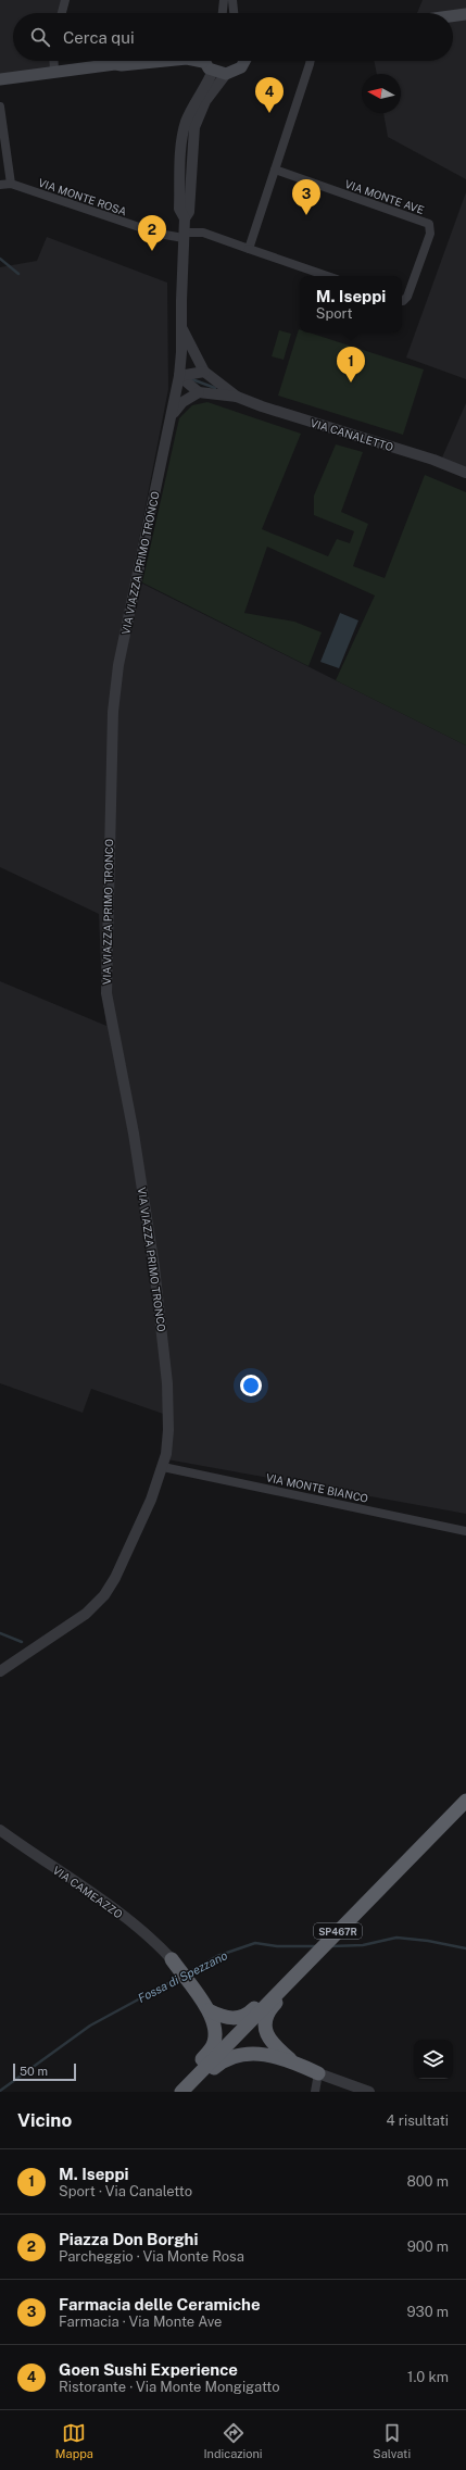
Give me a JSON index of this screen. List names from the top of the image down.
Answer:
{
  "streets": {
    "highway": ["SP467R"],
    "street": [
      "VIA MONTE ROSA",
      "VIA MONTE AVE",
      "VIA CANALETTO",
      "VIA VIAZZA PRIMO TRONCO",
      "VIA MONTE BIANCO",
      "VIA CAMEAZZO"
    ]
  },
  "crossings": [
    ["VIA MONTE ROSA", "VIA VIAZZA PRIMO TRONCO"],
    ["VIA CANALETTO", "VIA VIAZZA PRIMO TRONCO"],
    ["VIA VIAZZA PRIMO TRONCO", "VIA MONTE BIANCO"]
  ],
  "water": ["Fossa di Spezzano"],
  "scale_bar": "50 m",
  "north": "left",
  "page": {
    "search": "Cerca qui",
    "pins": [
      "4",
      "3",
      "2",
      "1"
    ],
    "popup": ["M. Iseppi", "Sport"],
    "scale": "50 m",
    "heading": ["Vicino", "4 risultati"],
    "list": [
      {
        "mark": "1",
        "name": "M. Iseppi",
        "note": "Sport · Via Canaletto",
        "value": "800 m"
      },
      {
        "mark": "2",
        "name": "Piazza Don Borghi",
        "note": "Parcheggio · Via Monte Rosa",
        "value": "900 m"
      },
      {
        "mark": "3",
        "name": "Farmacia delle Ceramiche",
        "note": "Farmacia · Via Monte Ave",
        "value": "930 m"
      },
      {
        "mark": "4",
        "name": "Goen Sushi Experience",
        "note": "Ristorante · Via Monte Mongigatto",
        "value": "1.0 km"
      }
    ],
    "nav": ["Mappa", "Indicazioni", "Salvati"]
  }
}
